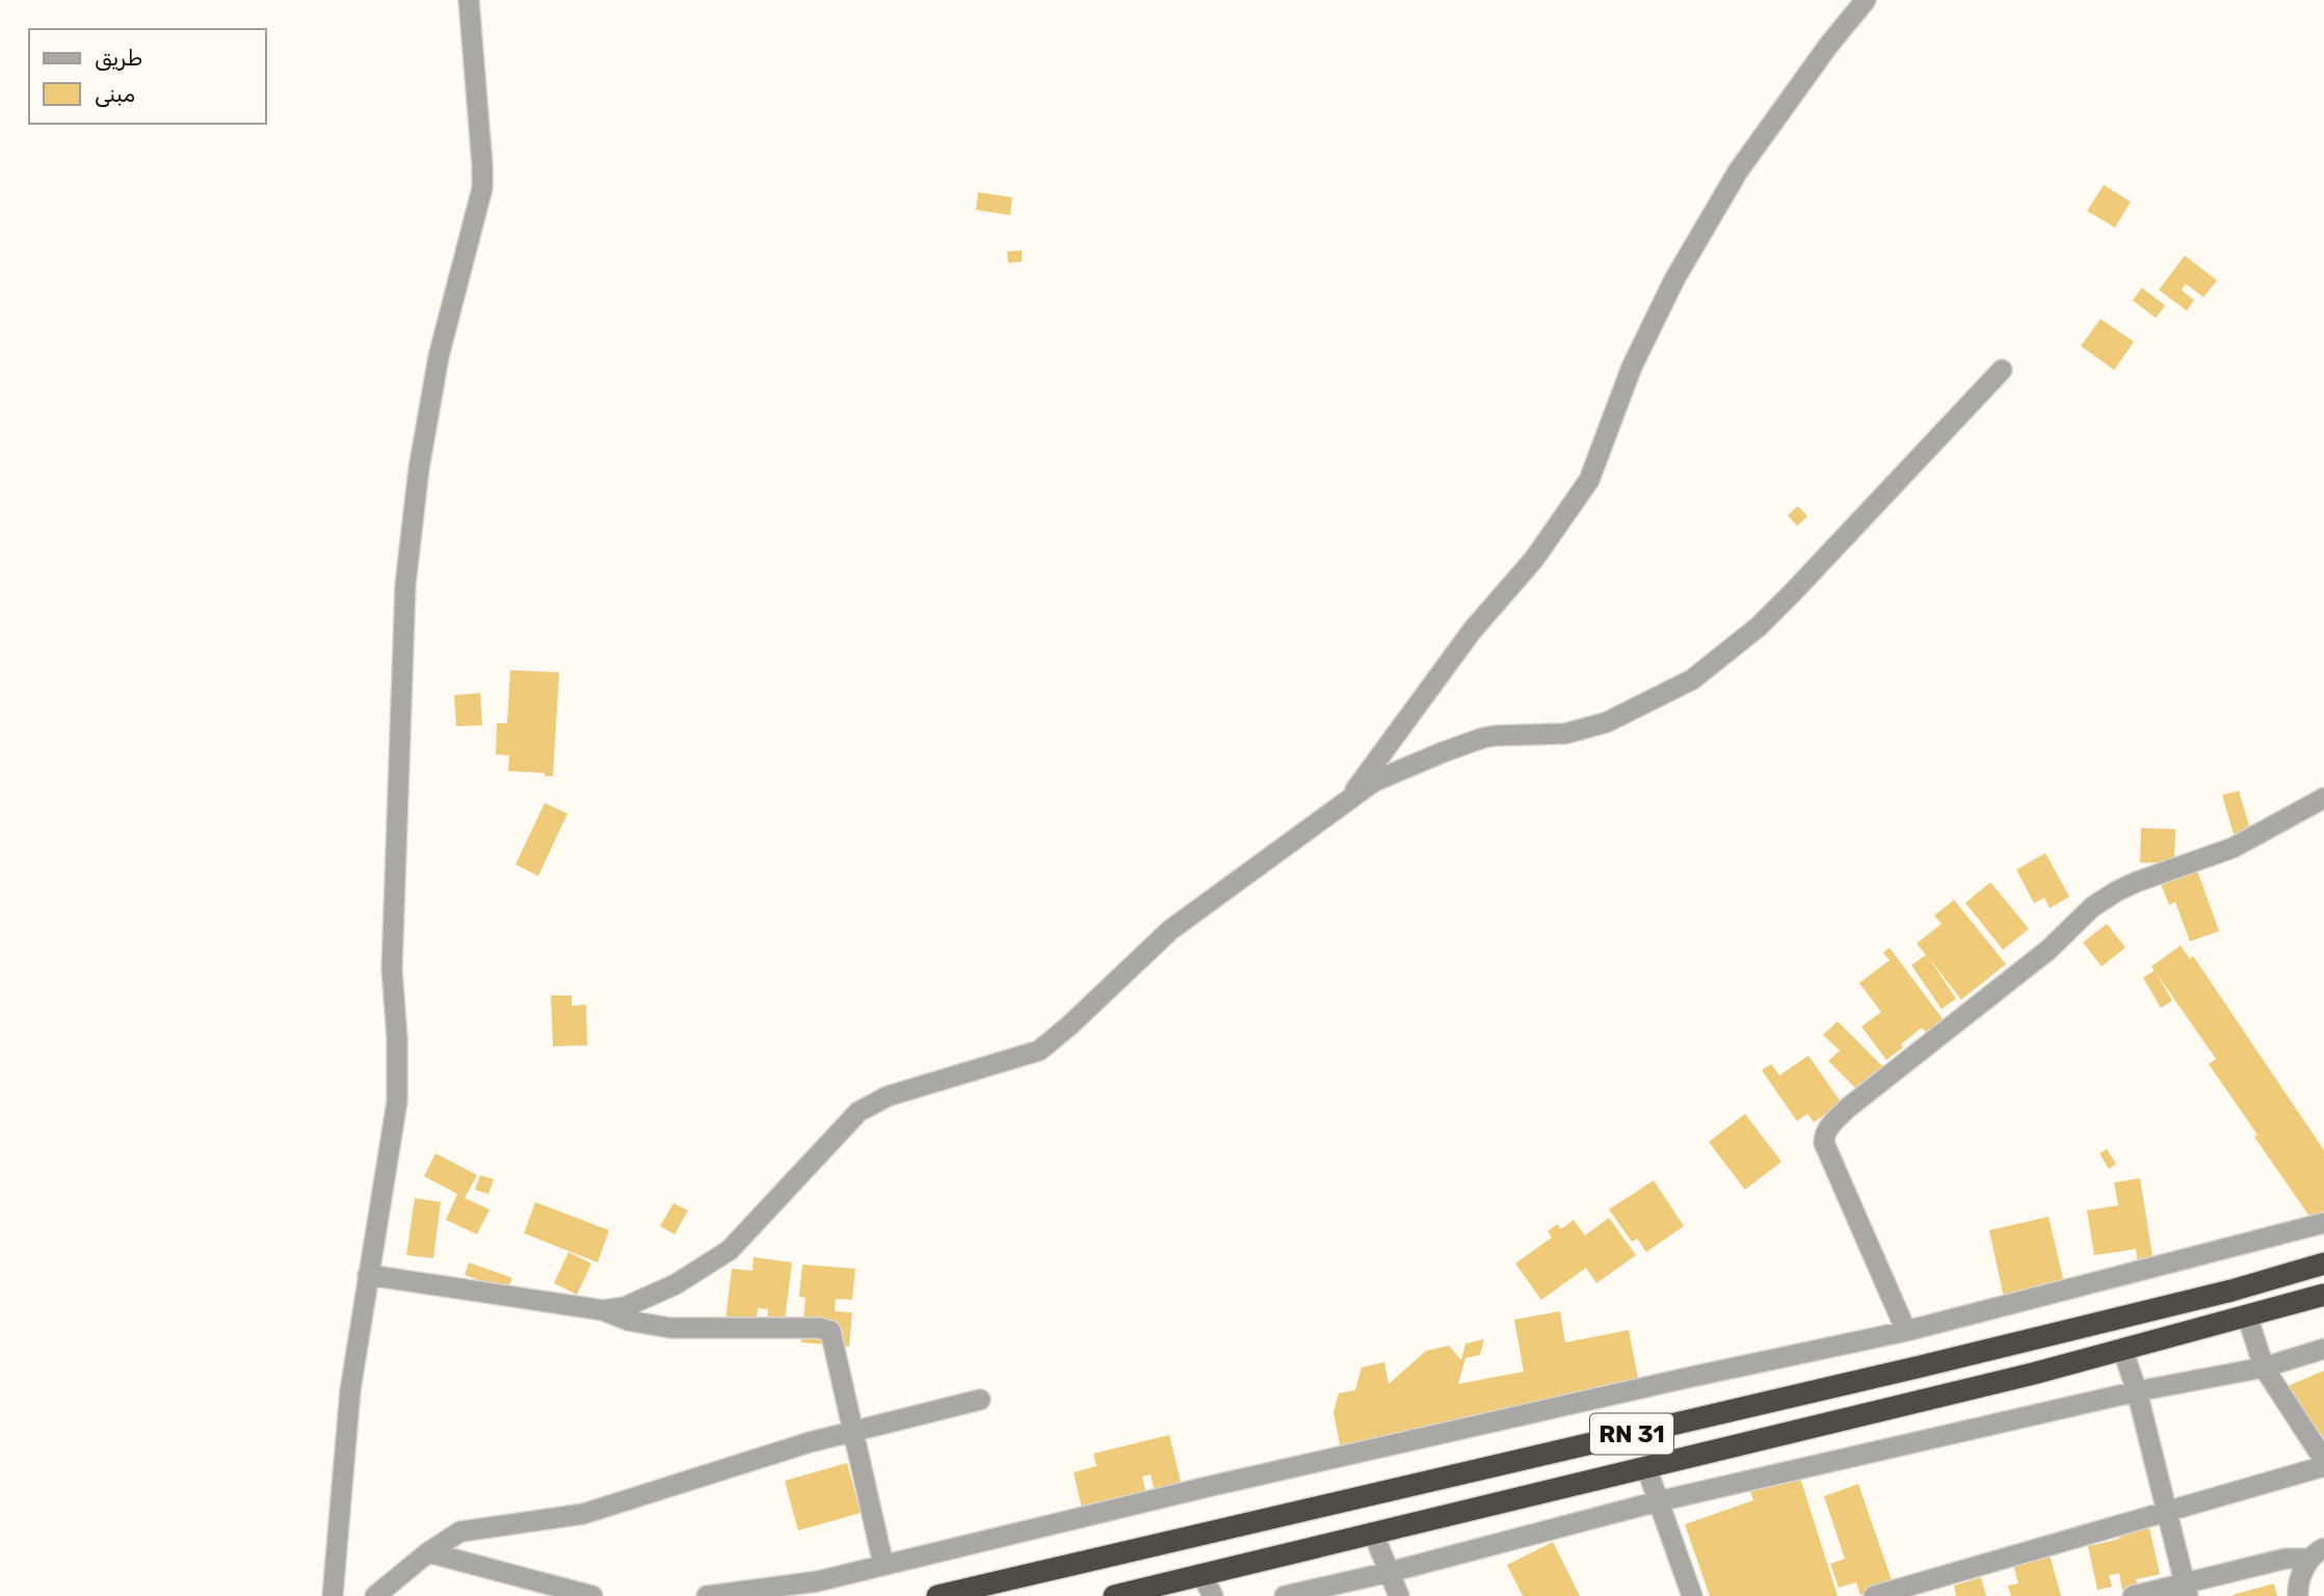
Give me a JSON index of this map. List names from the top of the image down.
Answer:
{
  "streets": {
    "highway": ["RN 31"]
  },
  "legend": ["طريق", "مبنى"]
}
